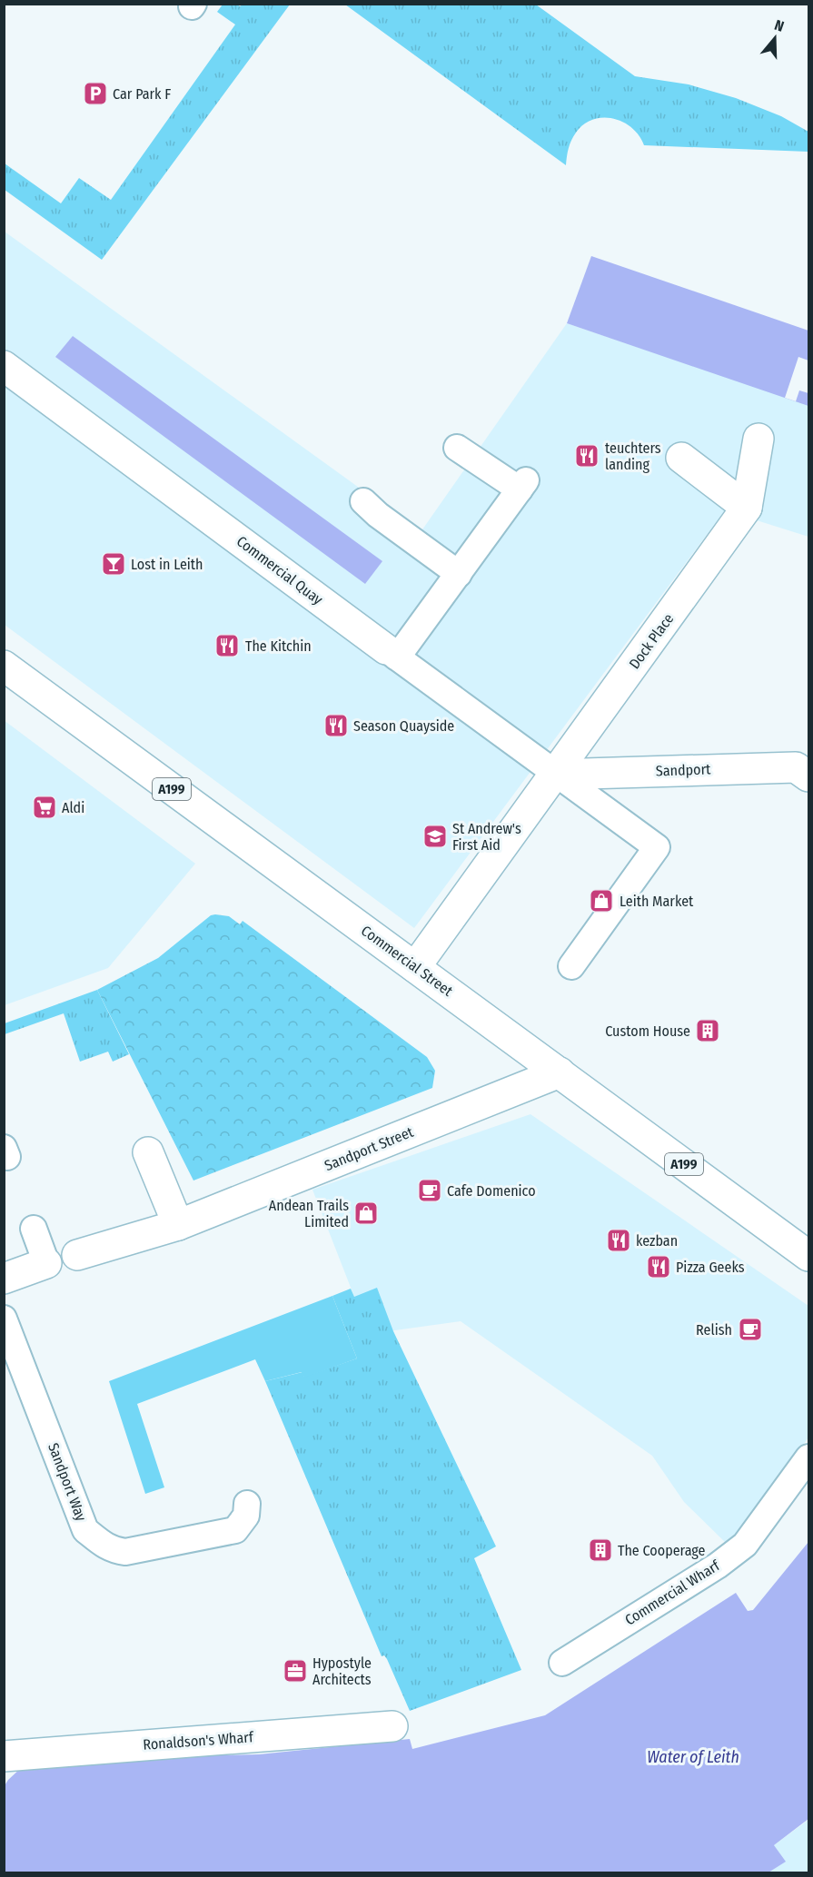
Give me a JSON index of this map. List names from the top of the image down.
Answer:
{
  "streets": {
    "street": [
      "Commercial Quay",
      "Dock Place",
      "Sandport",
      "A199",
      "Commercial Street",
      "Sandport Street",
      "Ronaldson's Wharf"
    ],
    "lane": ["Sandport Way", "Commercial Wharf"]
  },
  "crossings": [
    ["Commercial Quay", "Dock Place"],
    ["Commercial Quay", "Sandport"],
    ["Dock Place", "Sandport"],
    ["Dock Place", "Commercial Street"],
    ["Commercial Street", "Sandport Street"]
  ],
  "water": ["Water of Leith"],
  "places": {
    "parking": ["Car Park F"],
    "restaurant": [
      "teuchters landing",
      "The Kitchin",
      "Season Quayside",
      "kezban",
      "Pizza Geeks"
    ],
    "bar": ["Lost in Leith"],
    "supermarket": ["Aldi"],
    "school or university": ["St Andrew's First Aid"],
    "shop": ["Leith Market", "Andean Trails Limited"],
    "building": ["Custom House", "The Cooperage"],
    "cafe": ["Cafe Domenico", "Relish"],
    "office": ["Hypostyle Architects"]
  },
  "north": "top"
}
